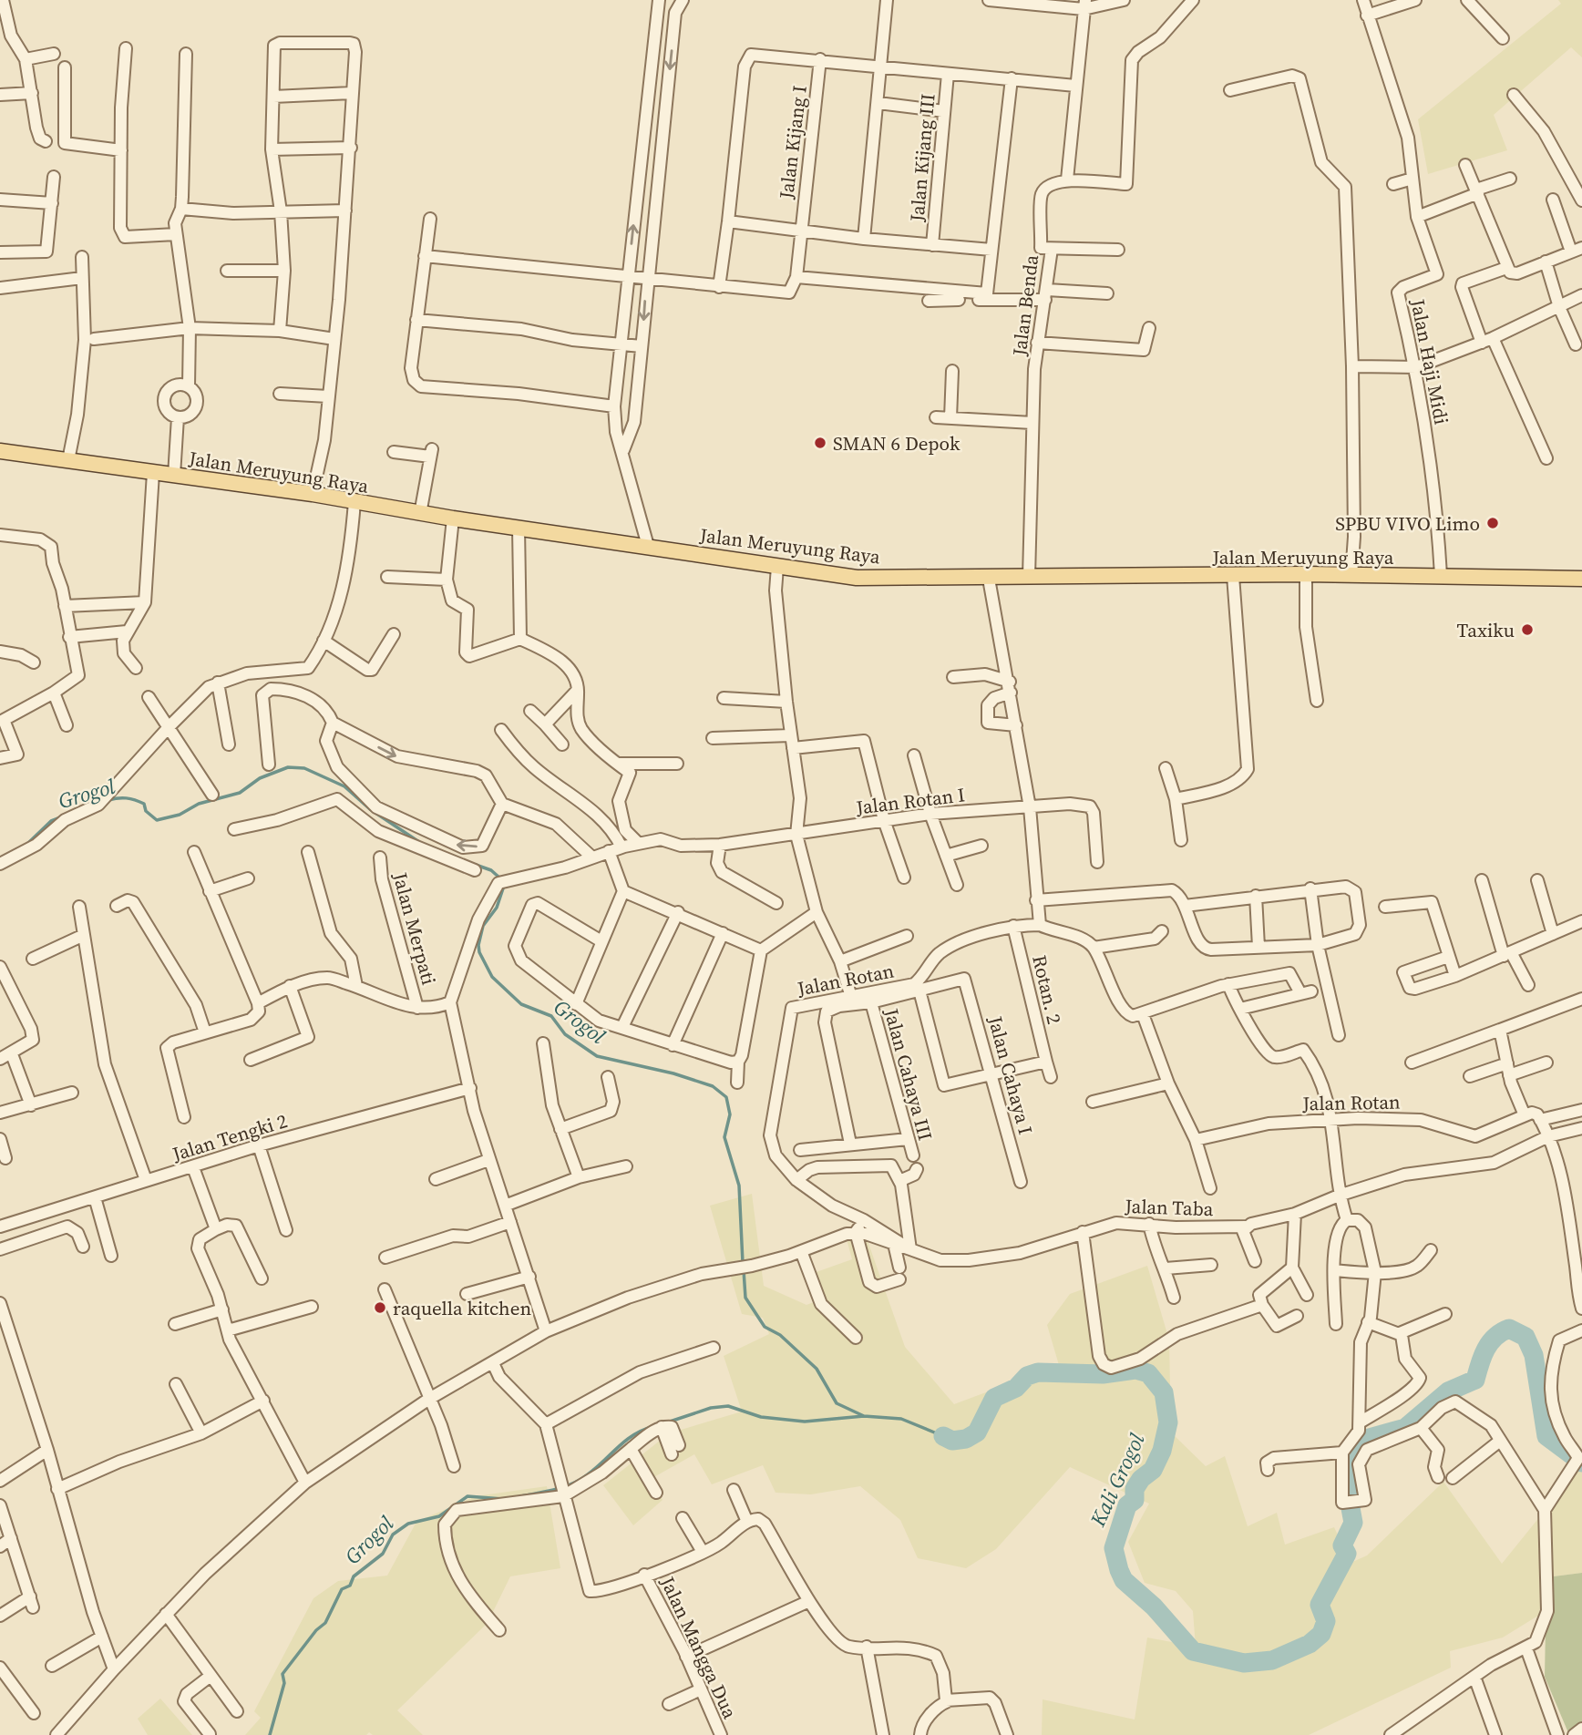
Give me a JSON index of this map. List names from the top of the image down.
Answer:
{
  "streets": {
    "main road": ["Jalan Meruyung Raya"],
    "street": [
      "Jalan Kijang I",
      "Jalan Kijang III",
      "Jalan Benda",
      "Jalan Haji Midi",
      "Jalan Rotan I",
      "Jalan Merpati",
      "Jalan Rotan",
      "Rotan. 2",
      "Jalan Cahaya III",
      "Jalan Cahaya I",
      "Jalan Tengki 2",
      "Jalan Taba",
      "Jalan Mangga Dua"
    ]
  },
  "crossings": [
    ["Jalan Benda", "Jalan Meruyung Raya"],
    ["Jalan Haji Midi", "Jalan Meruyung Raya"],
    ["Jalan Rotan", "Rotan. 2"],
    ["Jalan Rotan", "Jalan Taba"]
  ],
  "water": ["Grogol", "Kali Grogol"],
  "places": [
    "SMAN 6 Depok",
    "SPBU VIVO Limo",
    "Taxiku",
    "raquella kitchen"
  ]
}
